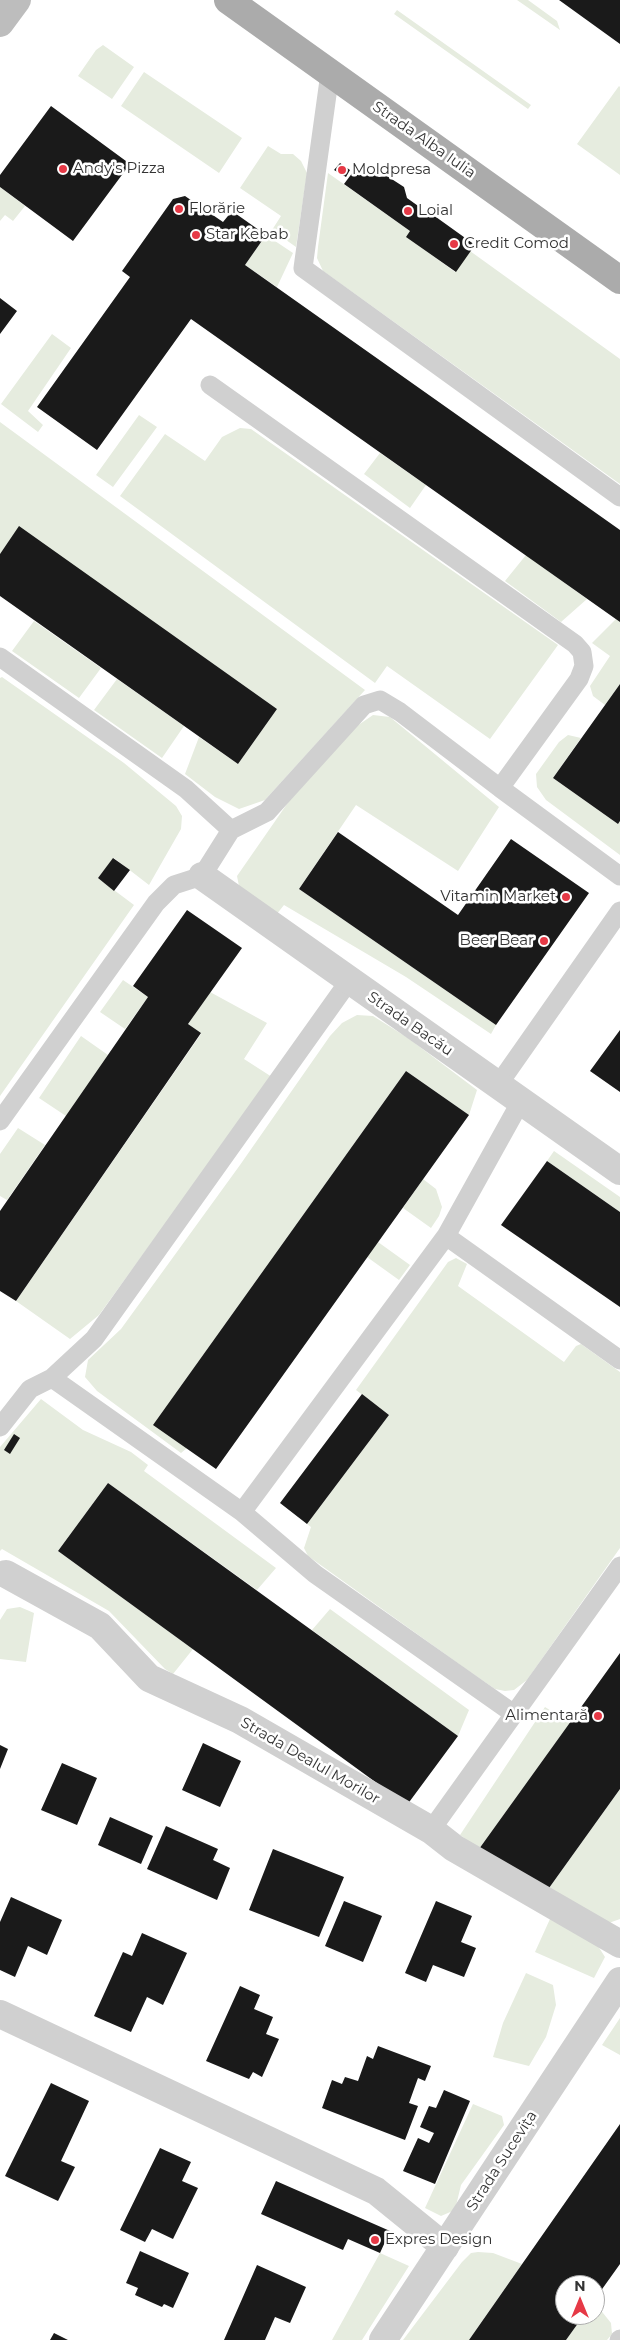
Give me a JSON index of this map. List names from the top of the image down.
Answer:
{
  "streets": {
    "main road": ["Strada Alba Iulia"],
    "street": ["Strada Bacău", "Strada Dealul Morilor", "Strada Sucevița"]
  },
  "places": [
    "Andy's Pizza",
    "Moldpresa",
    "Florărie",
    "Loial",
    "Star Kebab",
    "Credit Comod",
    "Vitamin Market",
    "Beer Bear",
    "Alimentară",
    "Expres Design"
  ],
  "north": "top"
}
